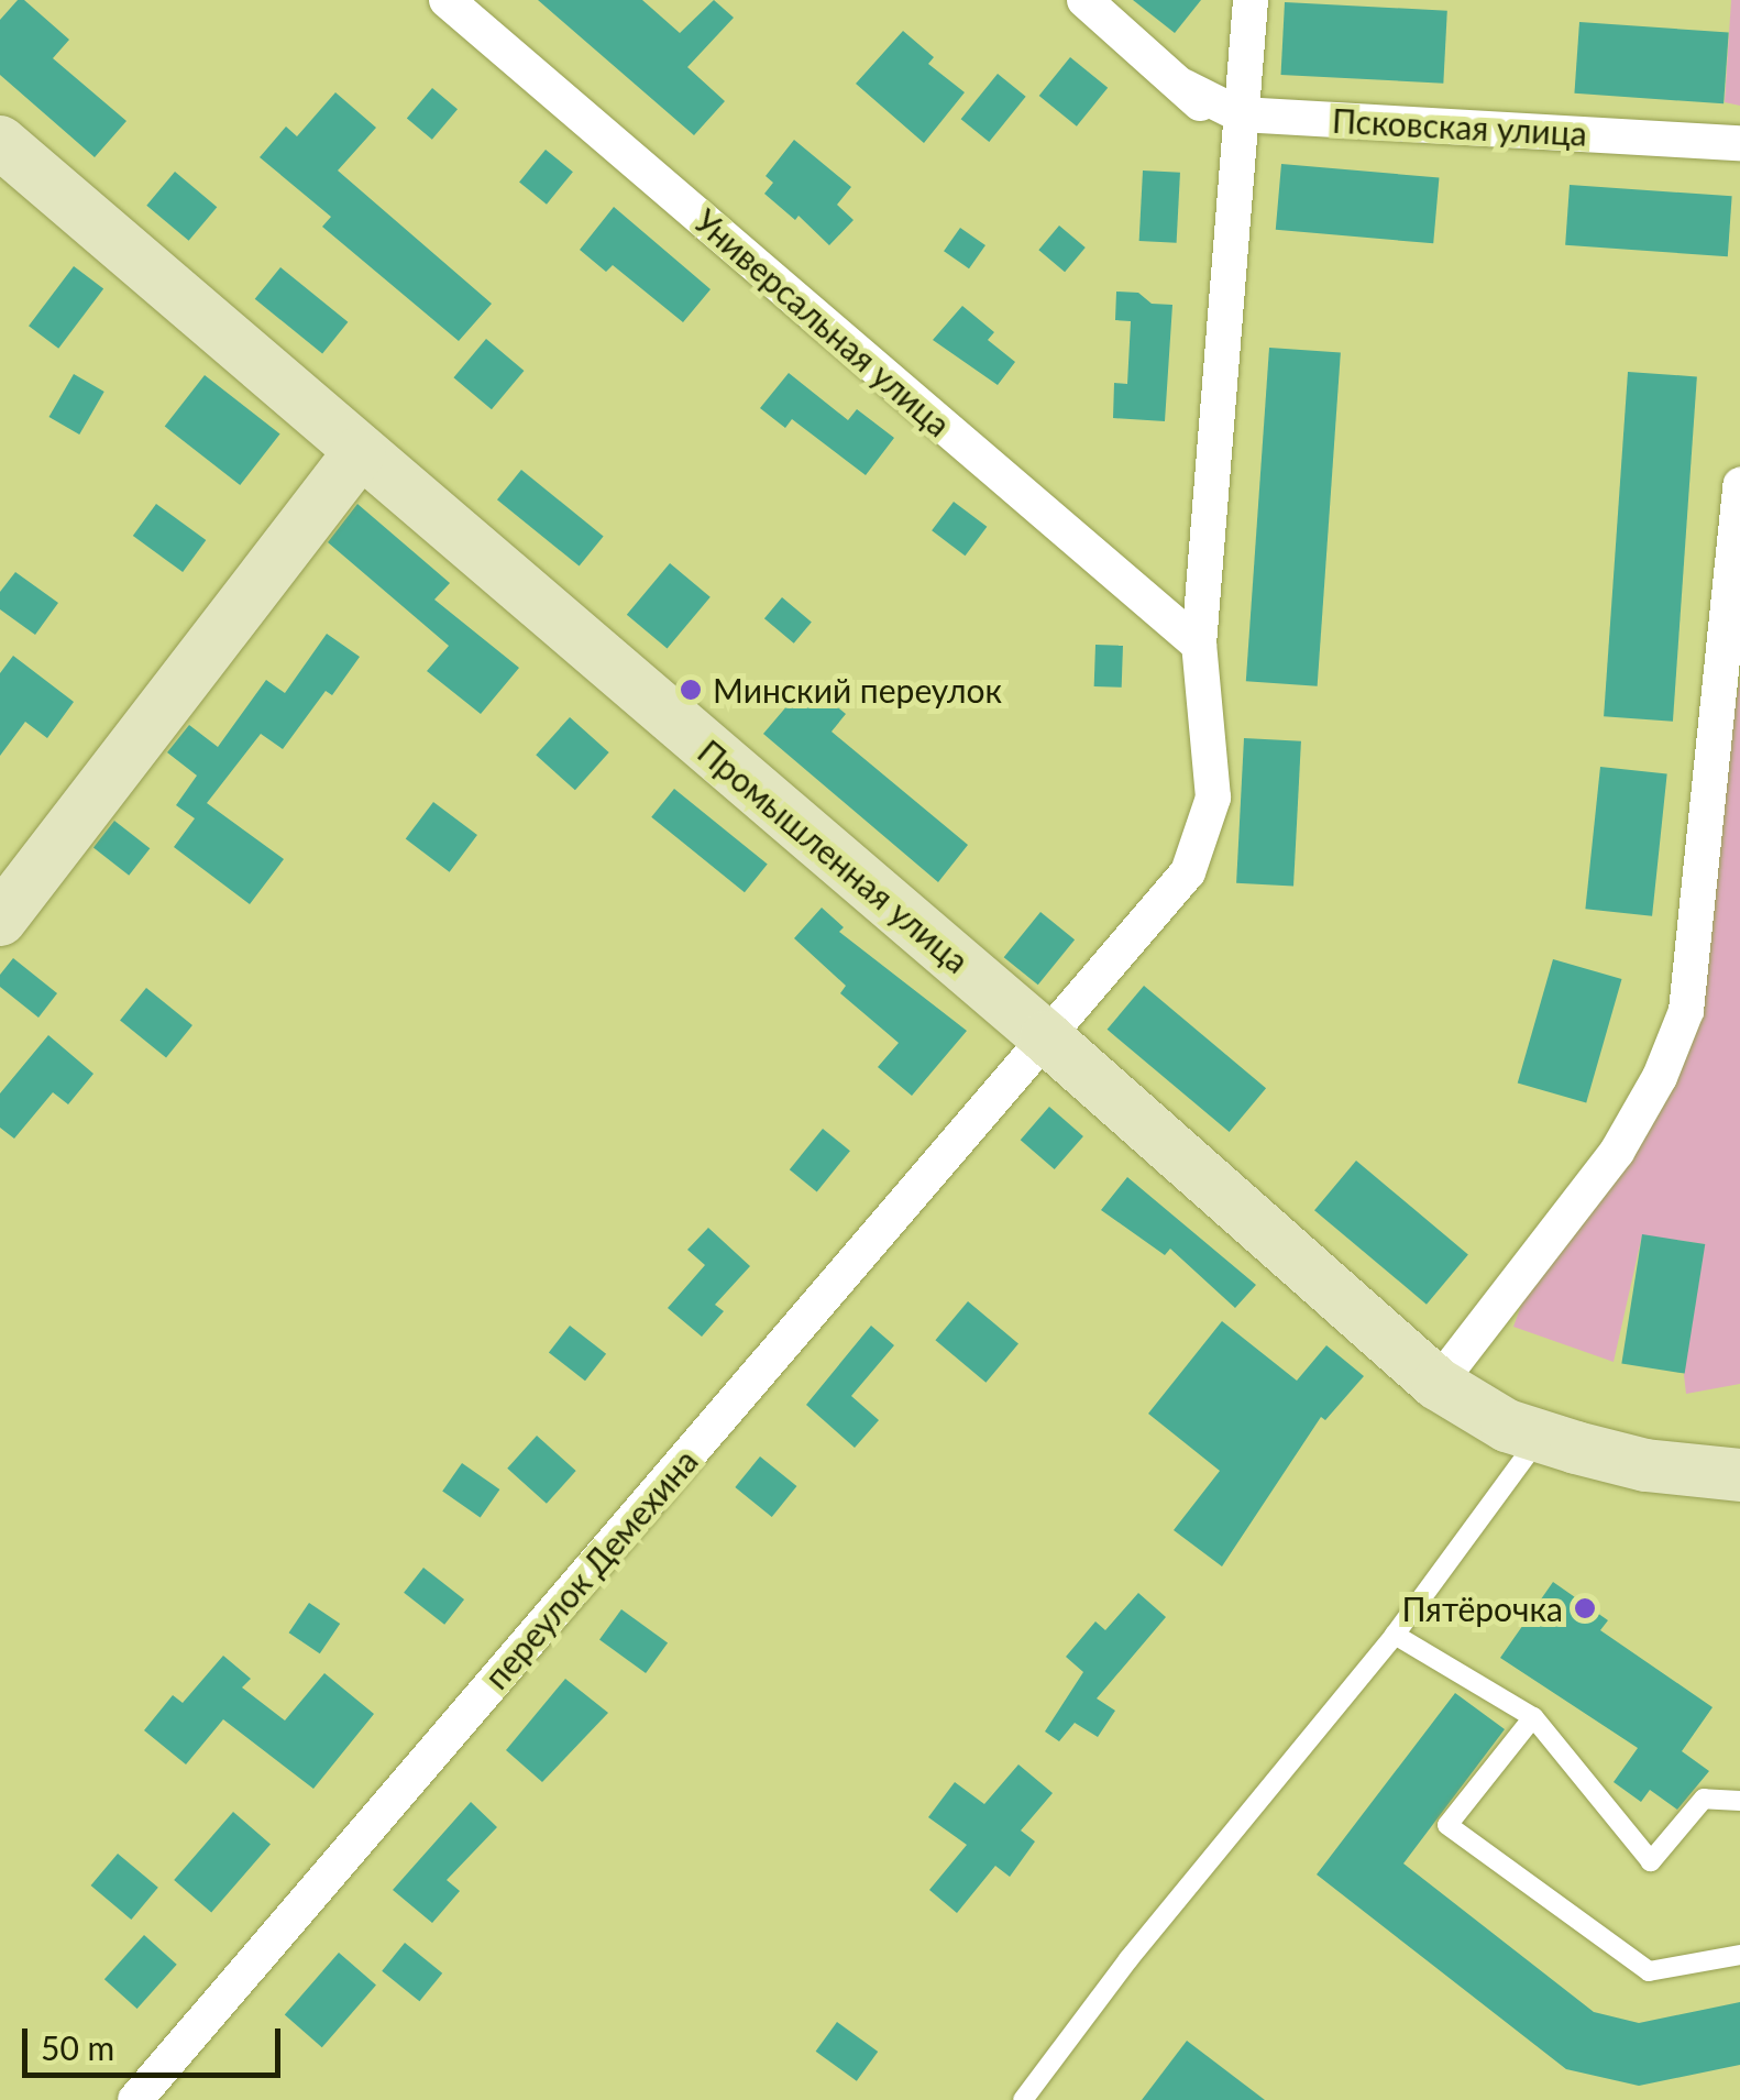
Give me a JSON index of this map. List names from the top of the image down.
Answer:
{
  "streets": {
    "main road": ["Промышленная улица"],
    "street": ["Псковская улица", "Универсальная улица", "переулок Демехина"]
  },
  "crossings": [
    ["Промышленная улица", "переулок Демехина"]
  ],
  "places": ["Минский переулок", "Пятёрочка"],
  "scale_bar": "50 m"
}
